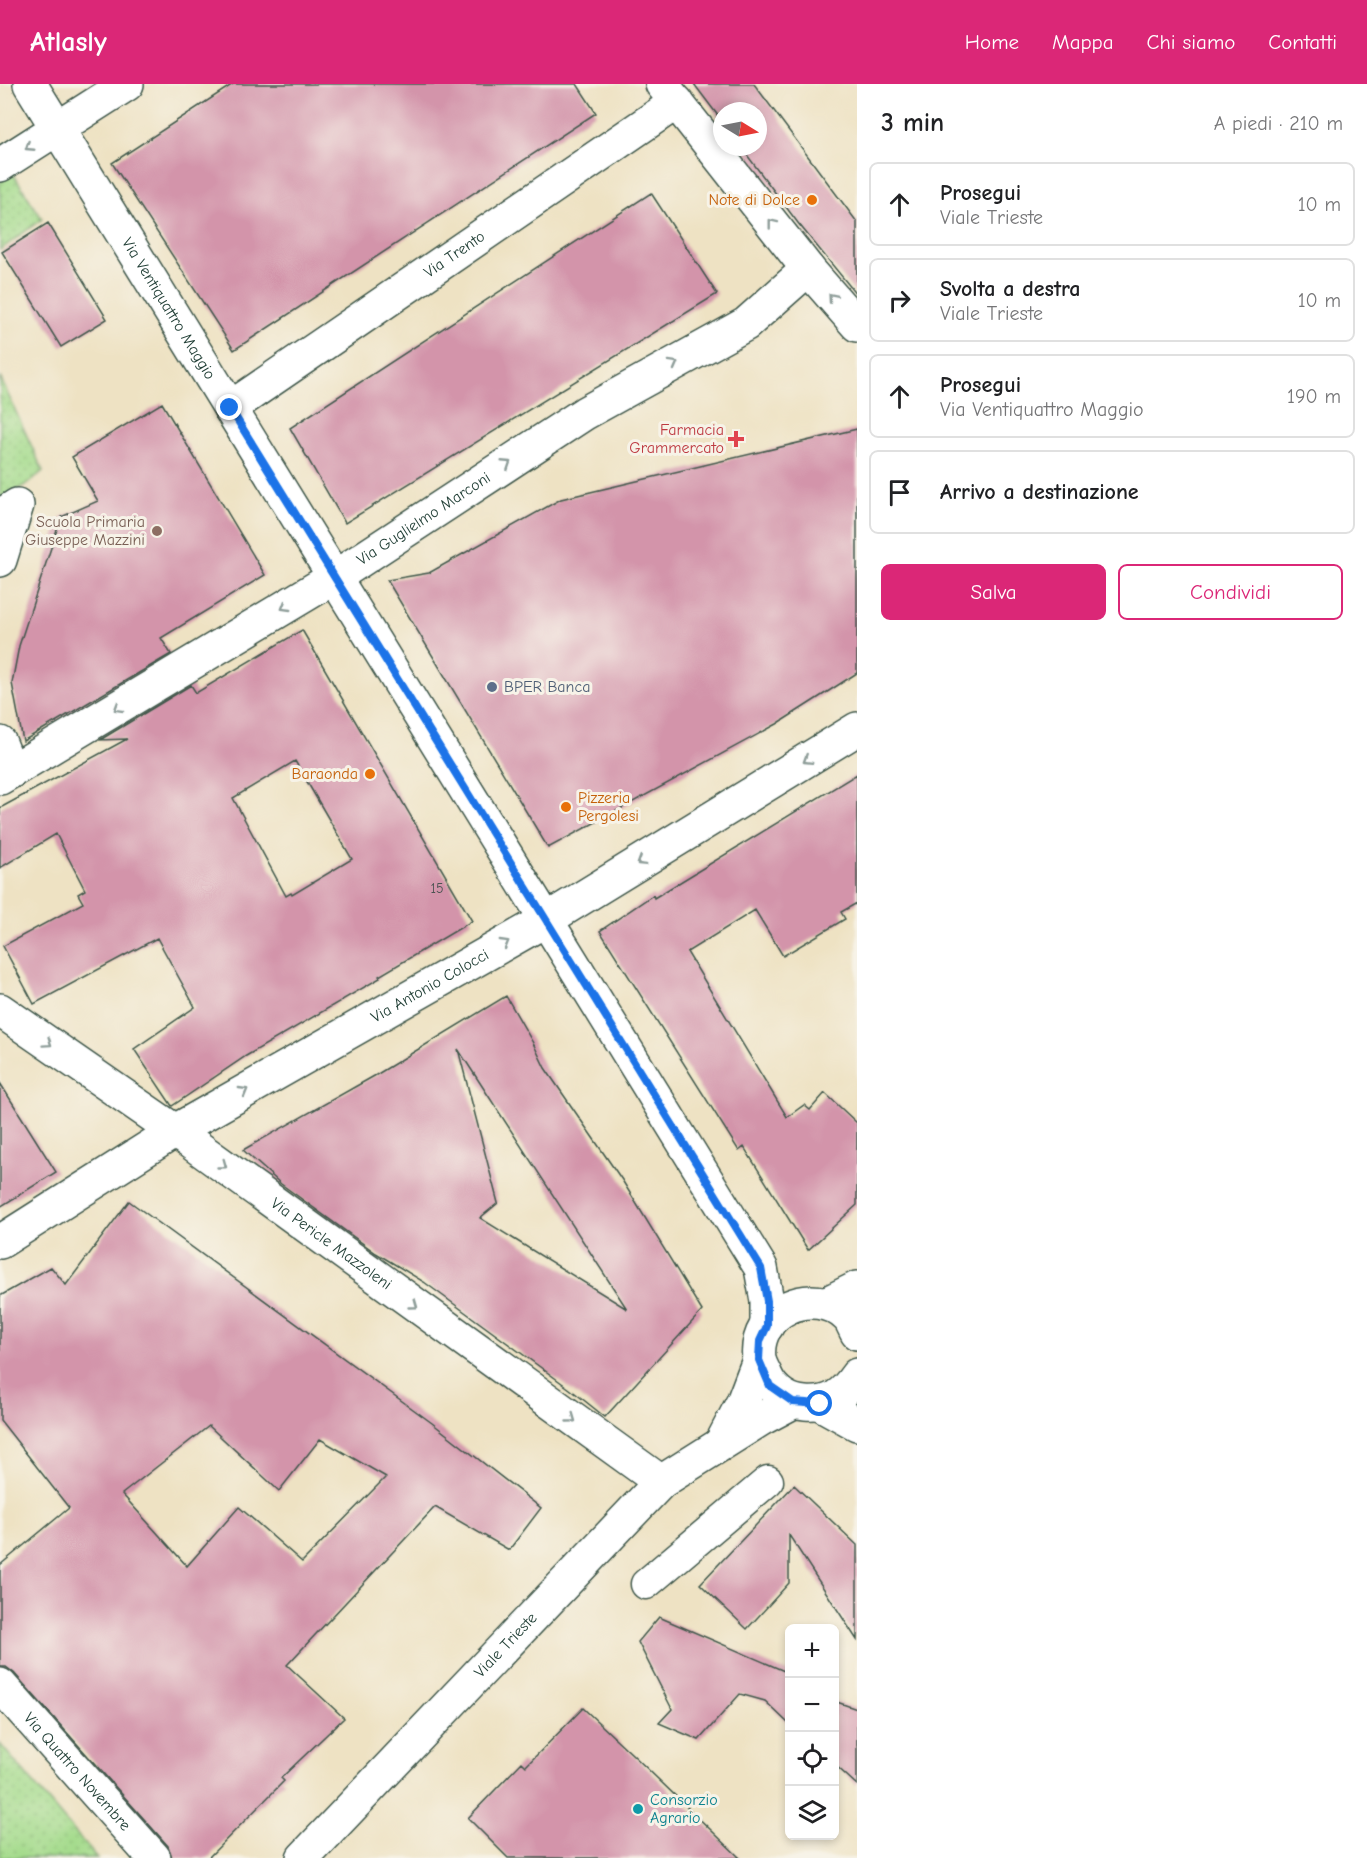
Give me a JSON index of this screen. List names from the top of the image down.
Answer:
{
  "streets": {
    "street": [
      "Via Trento",
      "Via Ventiquattro Maggio",
      "Via Guglielmo Marconi",
      "Via Antonio Colocci",
      "Via Pericle Mazzoleni",
      "Viale Trieste",
      "Via Quattro Novembre"
    ]
  },
  "crossings": [
    ["Via Trento", "Via Ventiquattro Maggio"],
    ["Via Ventiquattro Maggio", "Via Guglielmo Marconi"],
    ["Via Ventiquattro Maggio", "Via Antonio Colocci"],
    ["Via Ventiquattro Maggio", "Viale Trieste"],
    ["Via Antonio Colocci", "Via Pericle Mazzoleni"],
    ["Via Pericle Mazzoleni", "Viale Trieste"]
  ],
  "one_way": ["Via Pericle Mazzoleni"],
  "places": {
    "other": [
      "Note di Dolce",
      "Scuola Primaria Giuseppe Mazzini",
      "BPER Banca",
      "Baraonda",
      "Pizzeria Pergolesi",
      "Consorzio Agrario"
    ],
    "health": ["Farmacia Grammercato"]
  },
  "house_numbers": ["15"],
  "north": "right",
  "page": {
    "header": "Atlasly",
    "nav": [
      "Home",
      "Mappa",
      "Chi siamo",
      "Contatti"
    ],
    "heading": ["3 min", "A piedi · 210 m"],
    "list": [
      ["Prosegui", "Viale Trieste", "10 m"],
      ["Svolta a destra", "Viale Trieste", "10 m"],
      ["Prosegui", "Via Ventiquattro Maggio", "190 m"],
      "Arrivo a destinazione"
    ],
    "buttons": ["Salva", "Condividi"],
    "map_buttons": ["+", "−"]
  }
}
